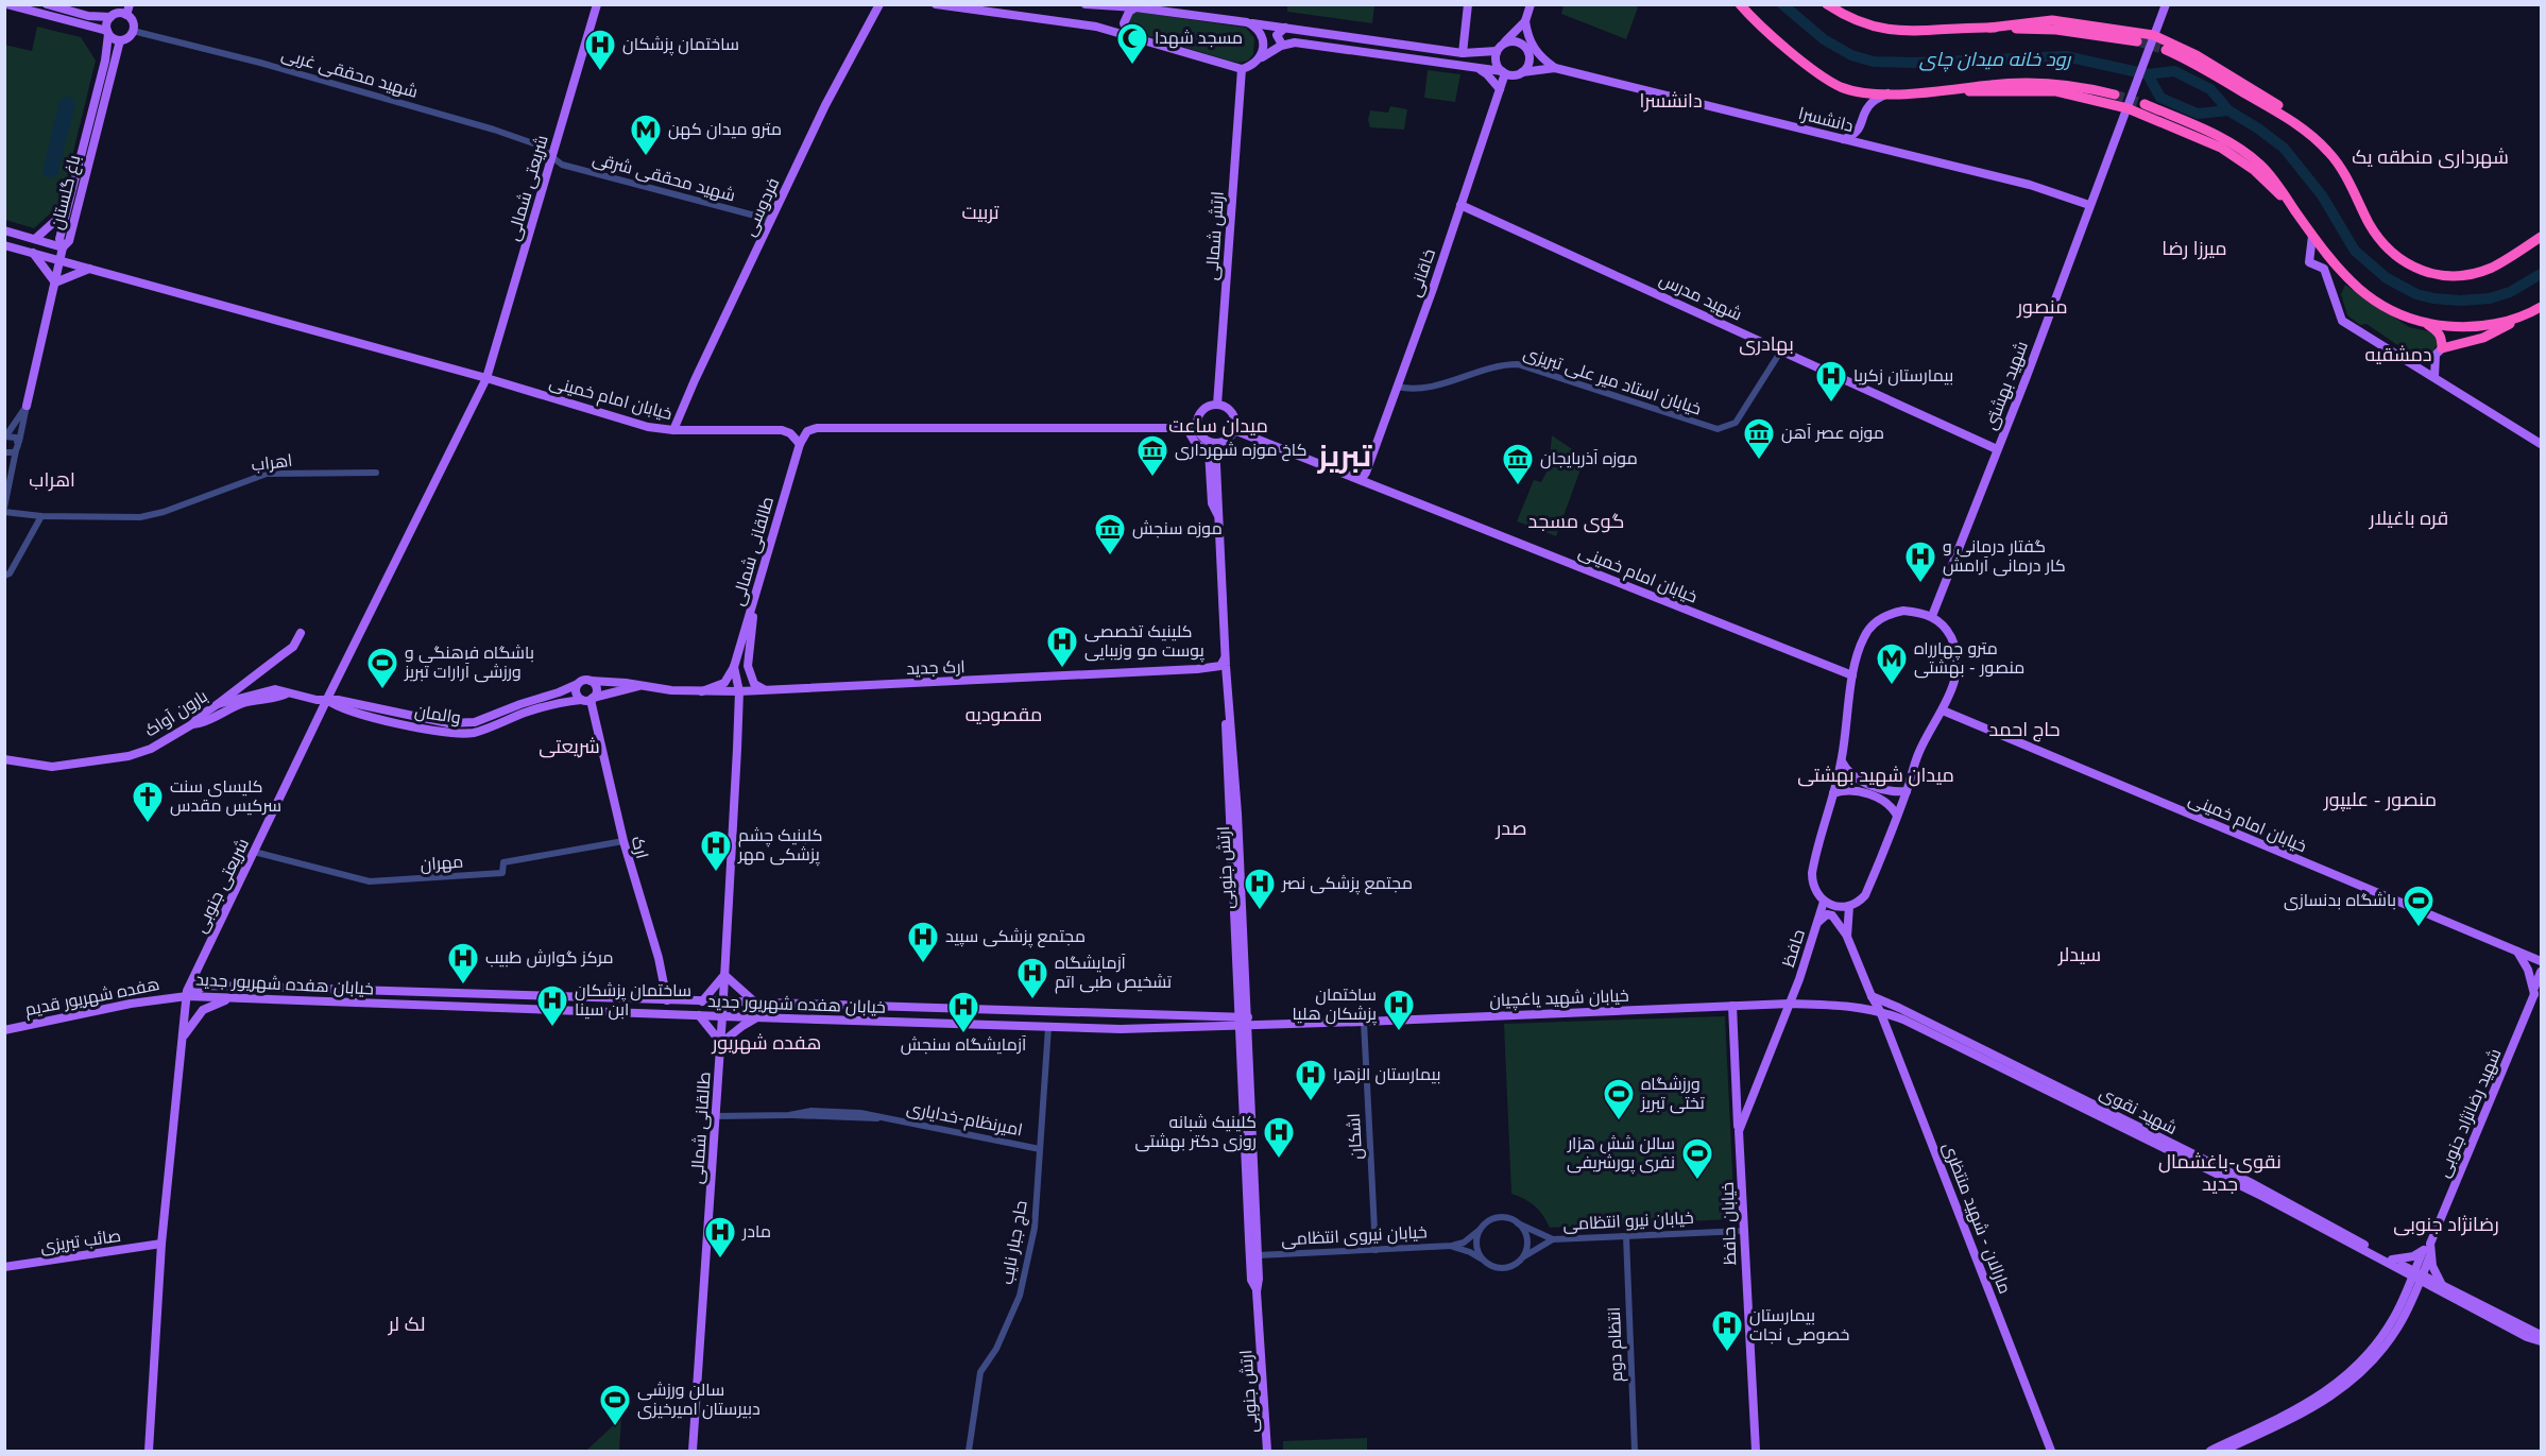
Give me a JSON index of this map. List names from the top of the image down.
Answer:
{
  "streets": {
    "main road": [
      "دانشسرا",
      "شریعتی شمالی",
      "باغ گلستان",
      "فردوسی",
      "ارتش شمالی",
      "خاقانی",
      "شهید مدرس",
      "شهید بهشتى",
      "خیابان امام خمینی",
      "طالقانی شمالی",
      "ارک جدید",
      "بارون آواک",
      "والمان",
      "ارک",
      "ارتش جنوبی",
      "شریعتی جنوبی",
      "حافظ",
      "خیابان هفده شهریور جدید",
      "هفده شهریور قدیم",
      "خیابان شهید یاغچیان",
      "شهید نقوی",
      "شهید رضانژاد جنوبی",
      "مارالان - شهید منتظری",
      "خیابان حافظ",
      "صائب تبریزی"
    ],
    "street": [
      "شهید محققی غربی",
      "شهید محققی شرقی",
      "خیابان استاد میر علی تبریزی",
      "اهراب",
      "مهران",
      "امیرنظام-خدایاری",
      "اشکان",
      "خیابان نیرو انتظامی",
      "خیابان نیروی انتظامی",
      "حاج جبار نایب",
      "انتظام دوم"
    ]
  },
  "crossings": [
    ["شهید محققی غربی", "شهید محققی شرقی"],
    ["شهید محققی غربی", "شریعتی شمالی"],
    ["شهید محققی غربی", "باغ گلستان"],
    ["دانشسرا", "شهید بهشتى"],
    ["شهید محققی شرقی", "شریعتی شمالی"],
    ["شهید محققی شرقی", "فردوسی"],
    ["شریعتی شمالی", "خیابان امام خمینی"],
    ["شریعتی شمالی", "شریعتی جنوبی"],
    ["فردوسی", "خیابان امام خمینی"],
    ["ارتش شمالی", "خیابان امام خمینی"],
    ["ارتش شمالی", "ارتش جنوبی"],
    ["خاقانی", "شهید مدرس"],
    ["خاقانی", "خیابان استاد میر علی تبریزی"],
    ["خاقانی", "خیابان امام خمینی"],
    ["شهید مدرس", "خیابان استاد میر علی تبریزی"],
    ["شهید مدرس", "شهید بهشتى"],
    ["خیابان امام خمینی", "طالقانی شمالی"],
    ["خیابان امام خمینی", "ارتش جنوبی"],
    ["خیابان امام خمینی", "شریعتی جنوبی"],
    ["طالقانی شمالی", "ارک جدید"],
    ["طالقانی شمالی", "خیابان هفده شهریور جدید"],
    ["طالقانی شمالی", "امیرنظام-خدایاری"],
    ["ارک جدید", "والمان"],
    ["ارک جدید", "ارتش جنوبی"],
    ["بارون آواک", "والمان"],
    ["والمان", "ارک"],
    ["والمان", "شریعتی جنوبی"],
    ["ارک", "مهران"],
    ["ارک", "خیابان هفده شهریور جدید"],
    ["مهران", "شریعتی جنوبی"],
    ["ارتش جنوبی", "خیابان هفده شهریور جدید"],
    ["ارتش جنوبی", "خیابان شهید یاغچیان"],
    ["ارتش جنوبی", "خیابان نیروی انتظامی"],
    ["شریعتی جنوبی", "خیابان هفده شهریور جدید"],
    ["شریعتی جنوبی", "هفده شهریور قدیم"],
    ["شریعتی جنوبی", "صائب تبریزی"],
    ["حافظ", "خیابان شهید یاغچیان"],
    ["حافظ", "خیابان حافظ"],
    ["خیابان هفده شهریور جدید", "هفده شهریور قدیم"],
    ["خیابان هفده شهریور جدید", "خیابان شهید یاغچیان"],
    ["خیابان هفده شهریور جدید", "حاج جبار نایب"],
    ["خیابان شهید یاغچیان", "شهید نقوی"],
    ["خیابان شهید یاغچیان", "اشکان"],
    ["خیابان شهید یاغچیان", "مارالان - شهید منتظری"],
    ["خیابان شهید یاغچیان", "خیابان حافظ"],
    ["شهید نقوی", "مارالان - شهید منتظری"],
    ["امیرنظام-خدایاری", "حاج جبار نایب"],
    ["اشکان", "خیابان نیروی انتظامی"],
    ["خیابان نیرو انتظامی", "خیابان حافظ"],
    ["خیابان نیرو انتظامی", "خیابان نیروی انتظامی"],
    ["خیابان نیرو انتظامی", "انتظام دوم"]
  ],
  "districts": [
    "دانشسرا",
    "شهرداری منطقه یک",
    "تربیت",
    "میرزا رضا",
    "منصور",
    "بهادری",
    "دمشقیه",
    "میدان ساعت",
    "تبریز",
    "اهراب",
    "قره باغیلار",
    "گوی مسجد",
    "مقصودیه",
    "حاج احمد",
    "شریعتی",
    "میدان شهید بهشتی",
    "منصور - علیپور",
    "صدر",
    "سیدلر",
    "هفده شهریور",
    "نقوی-باغشمال جدید",
    "رضانژاد جنوبی",
    "لک لر"
  ],
  "water": ["رود خانه میدان چای"],
  "places": {
    "mosque": ["مسجد شهدا"],
    "hospital": [
      "ساختمان پزشکان",
      "بیمارستان زکریا",
      "گفتار درمانی و کار درمانی آرامش",
      "کلینیک تخصصی پوست مو وزیبایی",
      "کلینیک چشم پزشکی مهر",
      "مجتمع پزشکی نصر",
      "مجتمع پزشکی سپید",
      "مرکز گوارش طبیب",
      "آزمایشگاه تشخیص طبی اتم",
      "ساختمان پزشکان ابن سینا",
      "ساختمان پزشکان هلیا",
      "آزمایشگاه سنجش",
      "بیمارستان الزهرا",
      "کلینیک شبانه روزی دکتر بهشتی",
      "مادر",
      "بیمارستان خصوصی نجات"
    ],
    "metro station": ["مترو میدان کهن", "مترو چهارراه منصور - بهشتی"],
    "museum": [
      "موزه عصر آهن",
      "کاخ موزه شهرداری",
      "موزه آذربایجان",
      "موزه سنجش"
    ],
    "sports": [
      "باشگاه فرهنگی و ورزشی آرارات تبریز",
      "باشگاه بدنسازی",
      "ورزشگاه تختی تبریز",
      "سالن شش هزار نفری پورشریفی",
      "سالن ورزشی دبیرستان امیرخیزی"
    ],
    "church": ["کلیسای سنت سرکیس مقدس"]
  }
}
